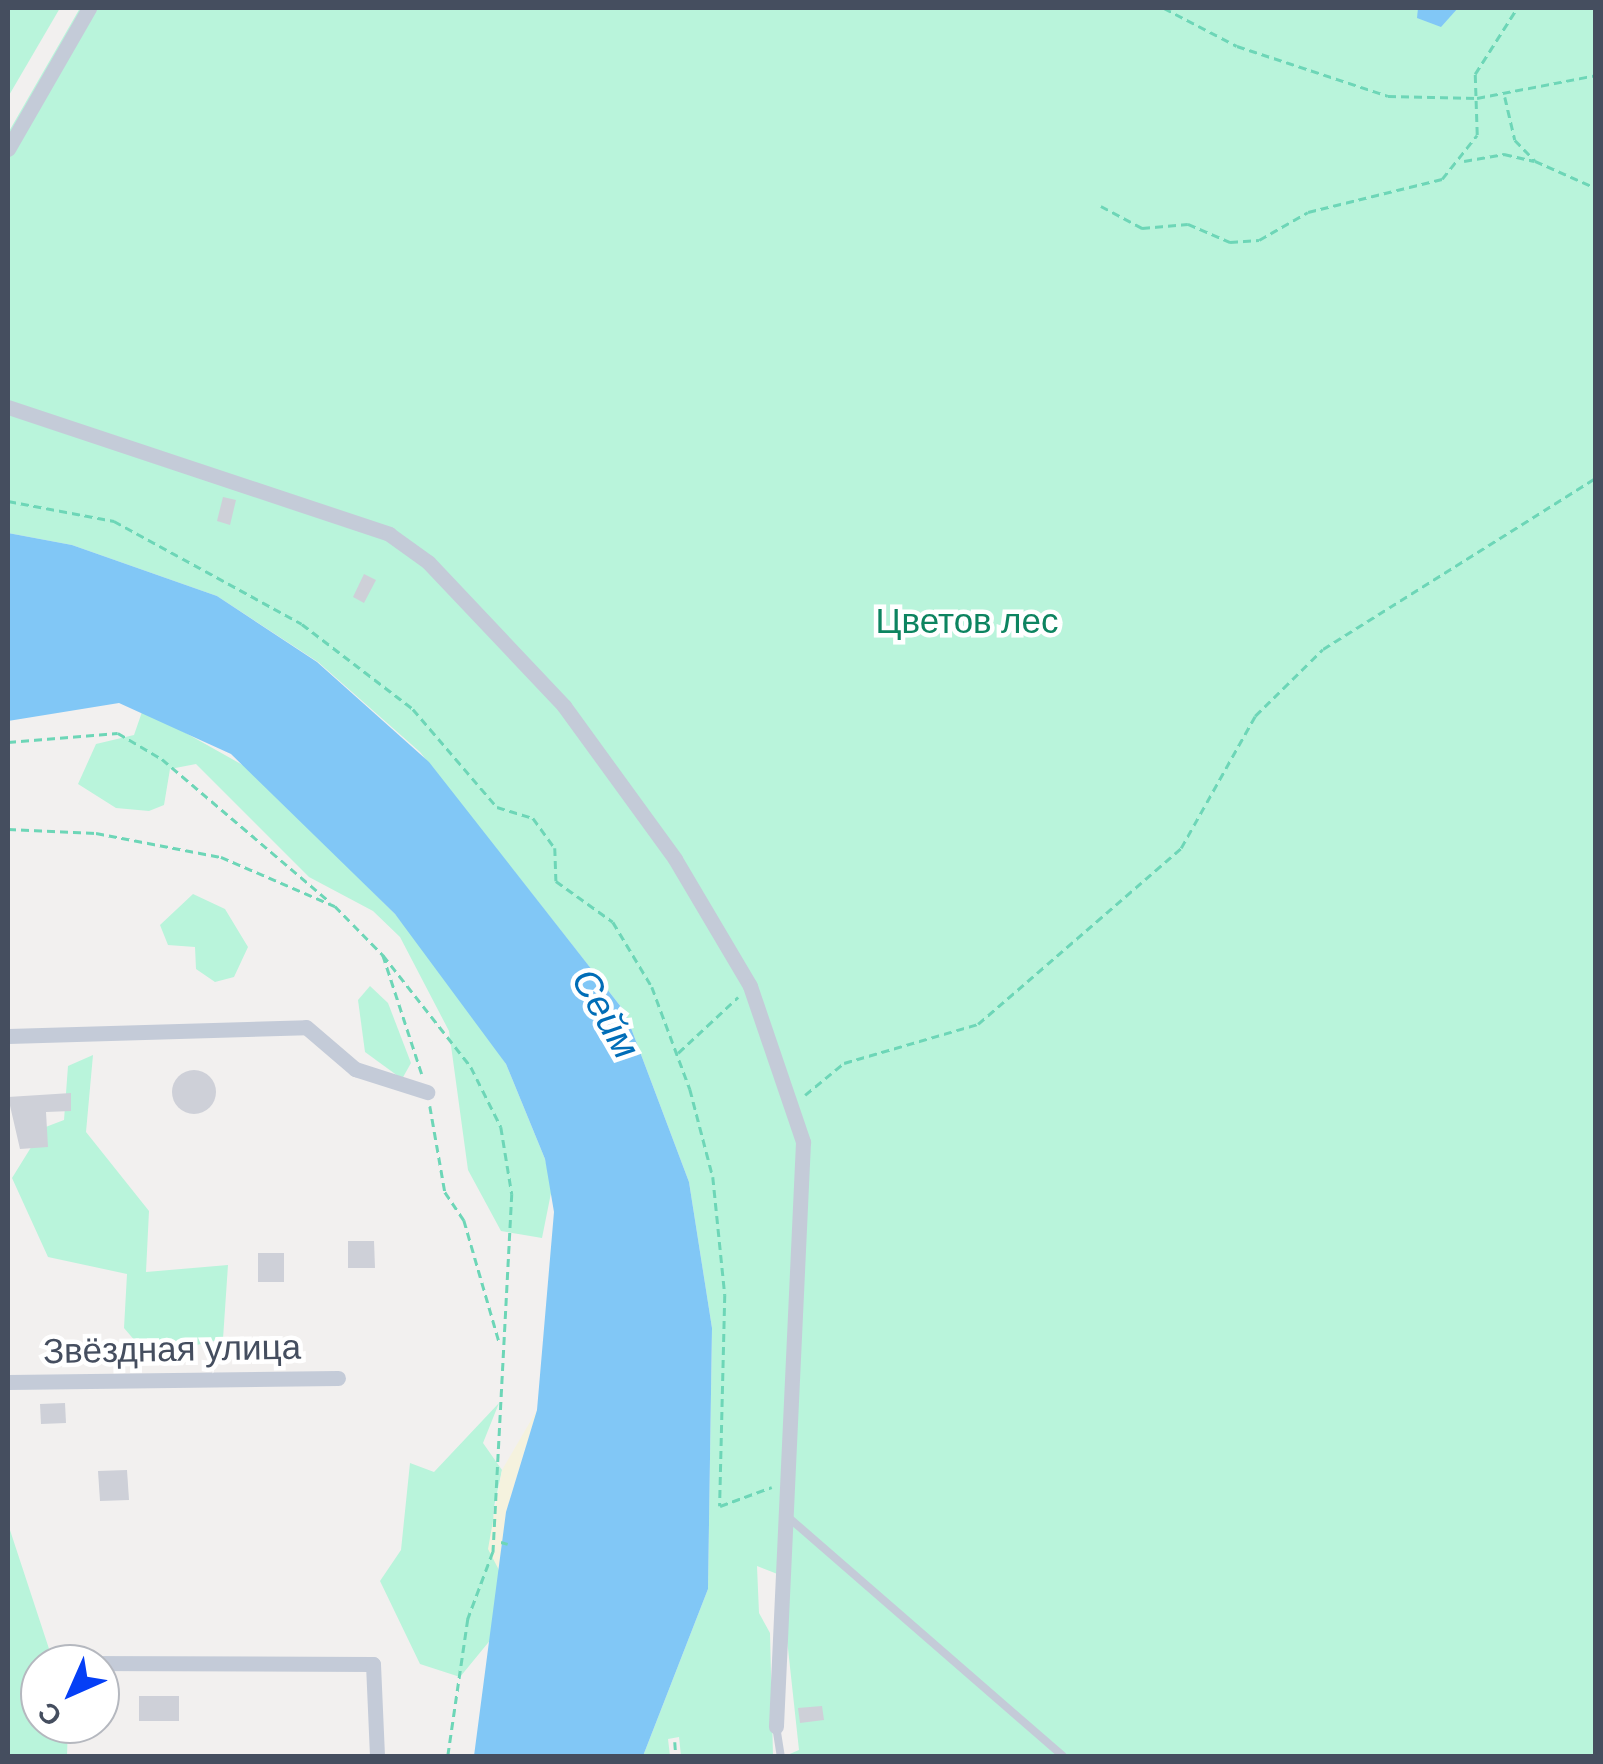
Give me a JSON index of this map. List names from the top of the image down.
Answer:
{
  "streets": {
    "street": ["Звёздная улица"]
  },
  "water": ["Сейм"],
  "parks": ["Цветов лес"],
  "north": "bottom left"
}
